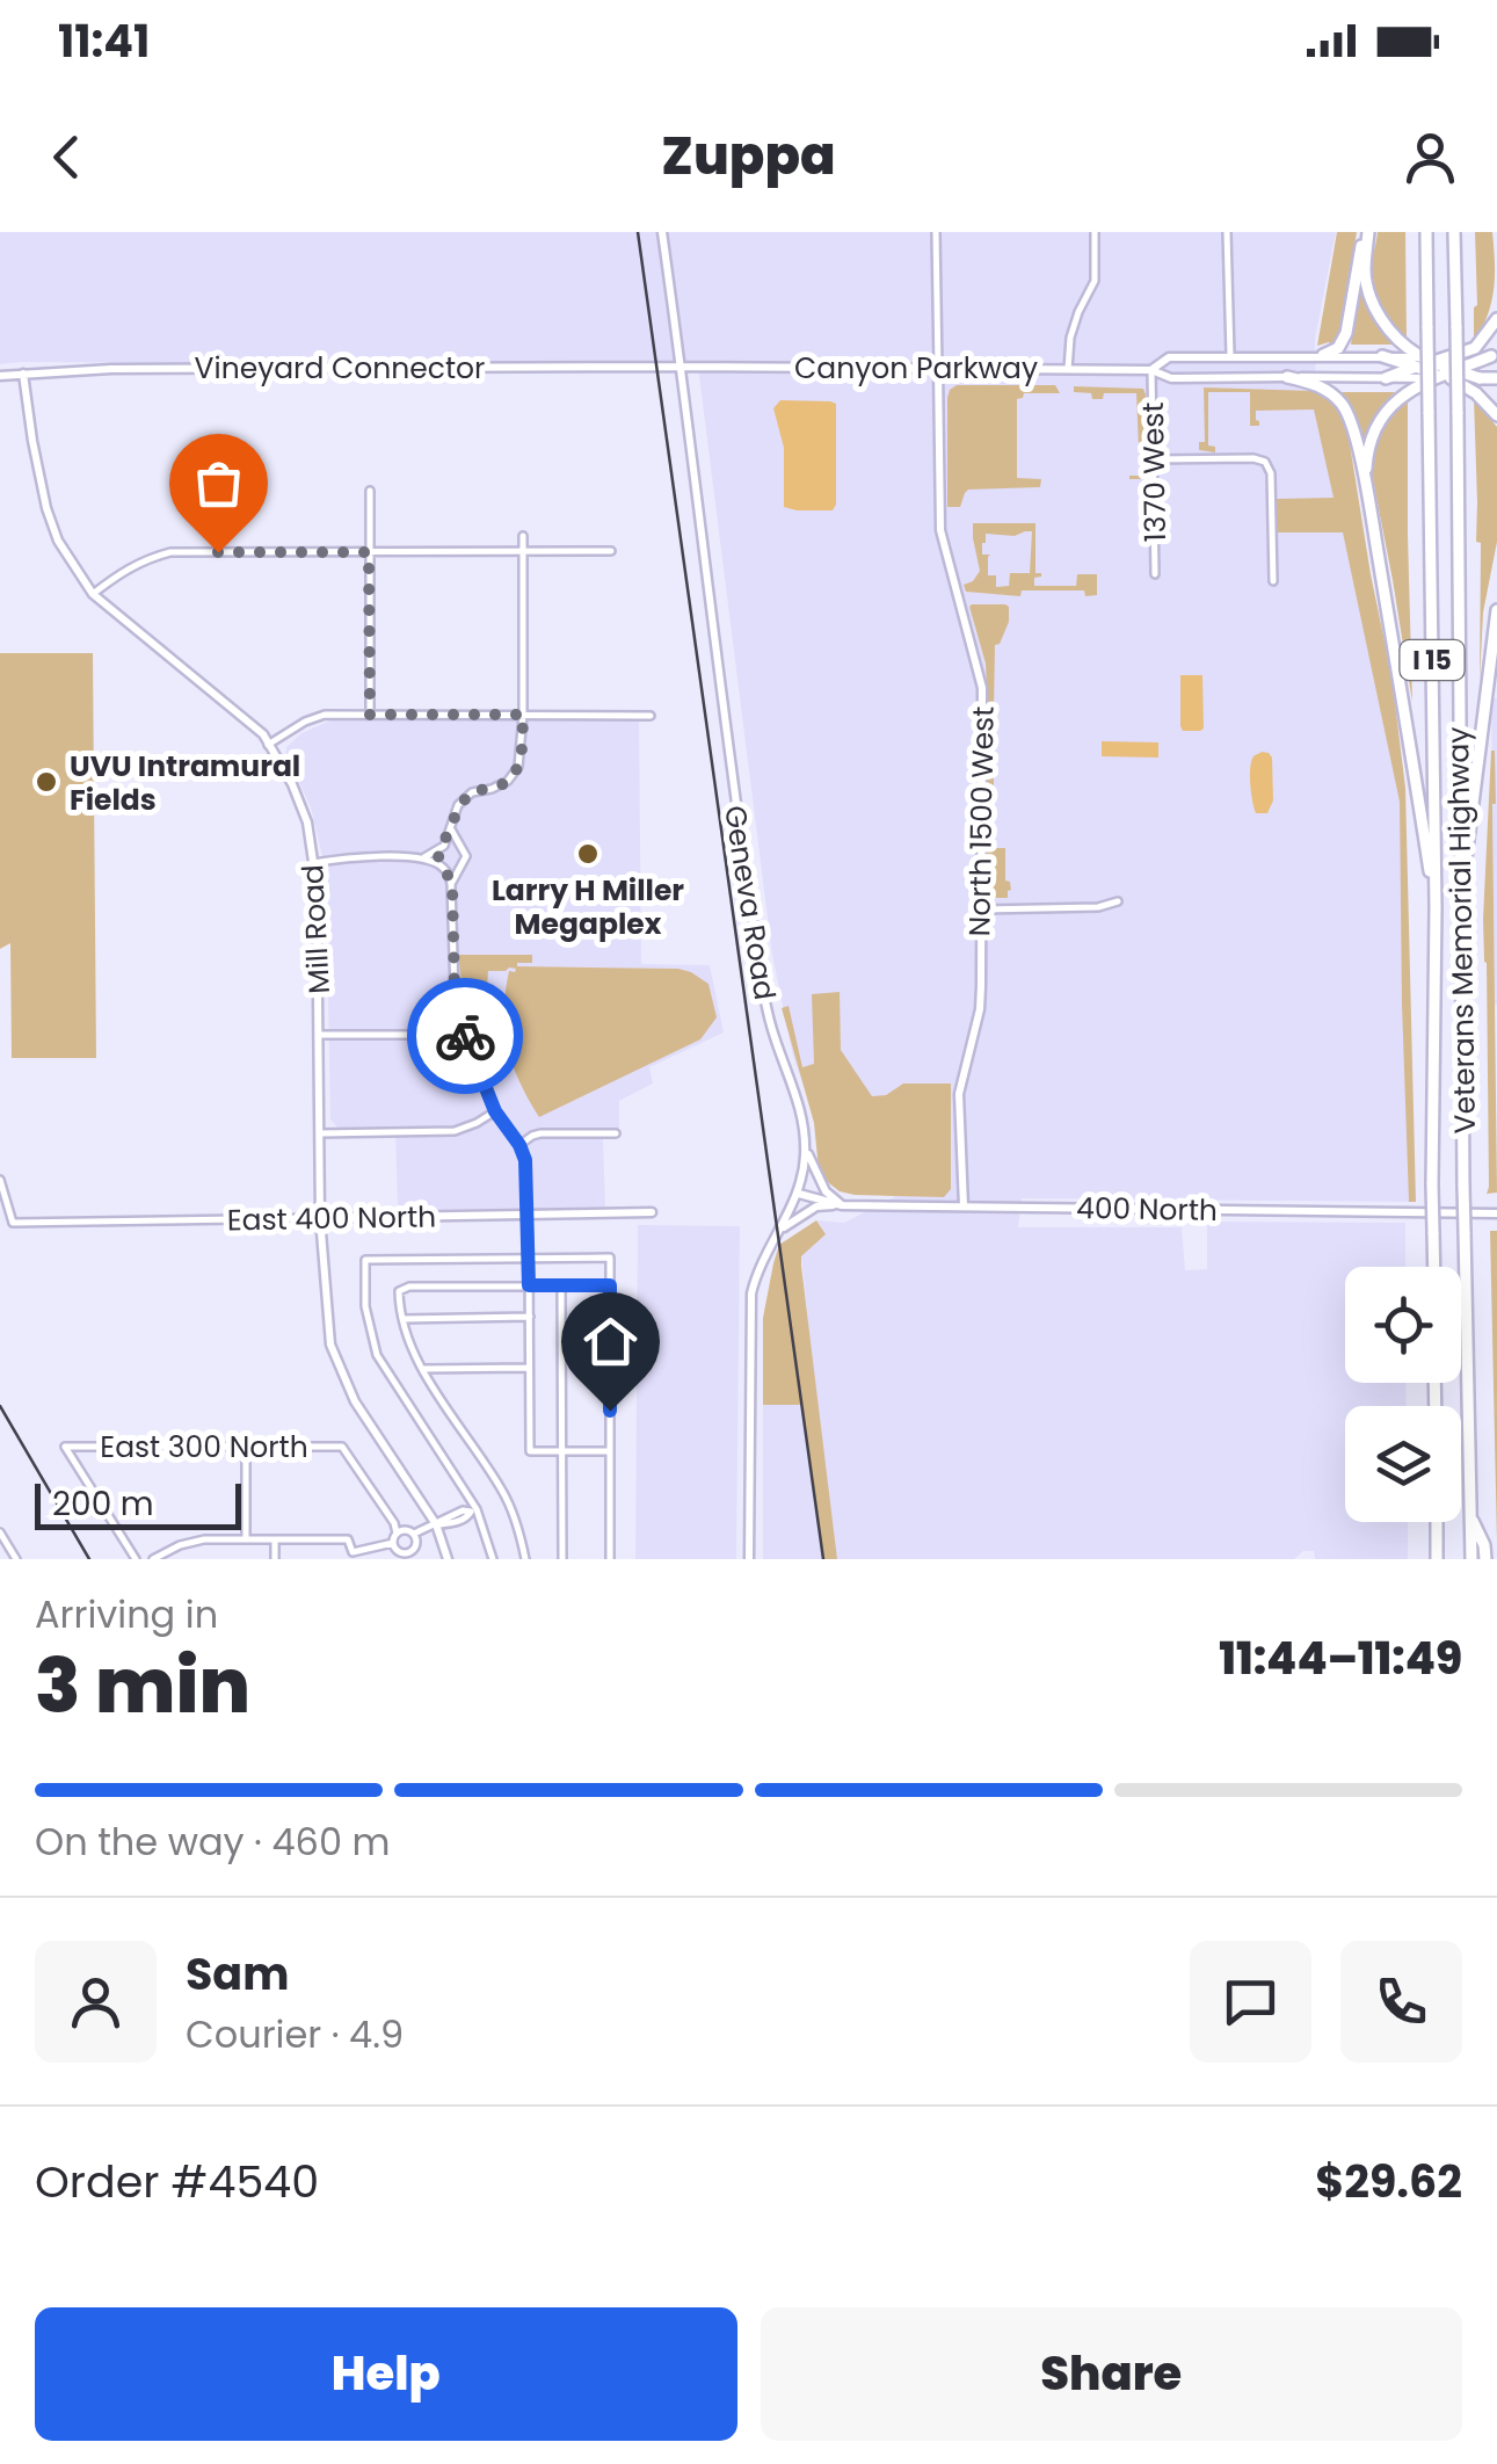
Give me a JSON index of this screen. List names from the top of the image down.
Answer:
{
  "streets": {
    "highway": ["I 15", "Veterans Memorial Highway"],
    "main road": [
      "Vineyard Connector",
      "Canyon Parkway",
      "North 1500 West",
      "Geneva Road",
      "Mill Road",
      "400 North",
      "East 400 North"
    ],
    "street": ["1370 West", "East 300 North"]
  },
  "crossings": [
    ["Vineyard Connector", "Canyon Parkway"],
    ["Vineyard Connector", "Geneva Road"],
    ["Vineyard Connector", "Mill Road"],
    ["Canyon Parkway", "1370 West"],
    ["Canyon Parkway", "North 1500 West"],
    ["Canyon Parkway", "Geneva Road"],
    ["North 1500 West", "400 North"],
    ["Geneva Road", "400 North"],
    ["Mill Road", "East 400 North"]
  ],
  "places": ["UVU Intramural Fields", "Larry H Miller Megaplex"],
  "scale_bar": "200 m",
  "page": {
    "status": "11:41",
    "header": "Zuppa",
    "scale": "200 m",
    "heading": ["3 min", "Arriving in", "11:44–11:49"],
    "panel": [
      "Sam",
      "Courier · 4.9",
      "Order #4540",
      "$29.62"
    ],
    "bar": "On the way · 460 m",
    "buttons": ["Help", "Share"]
  }
}
